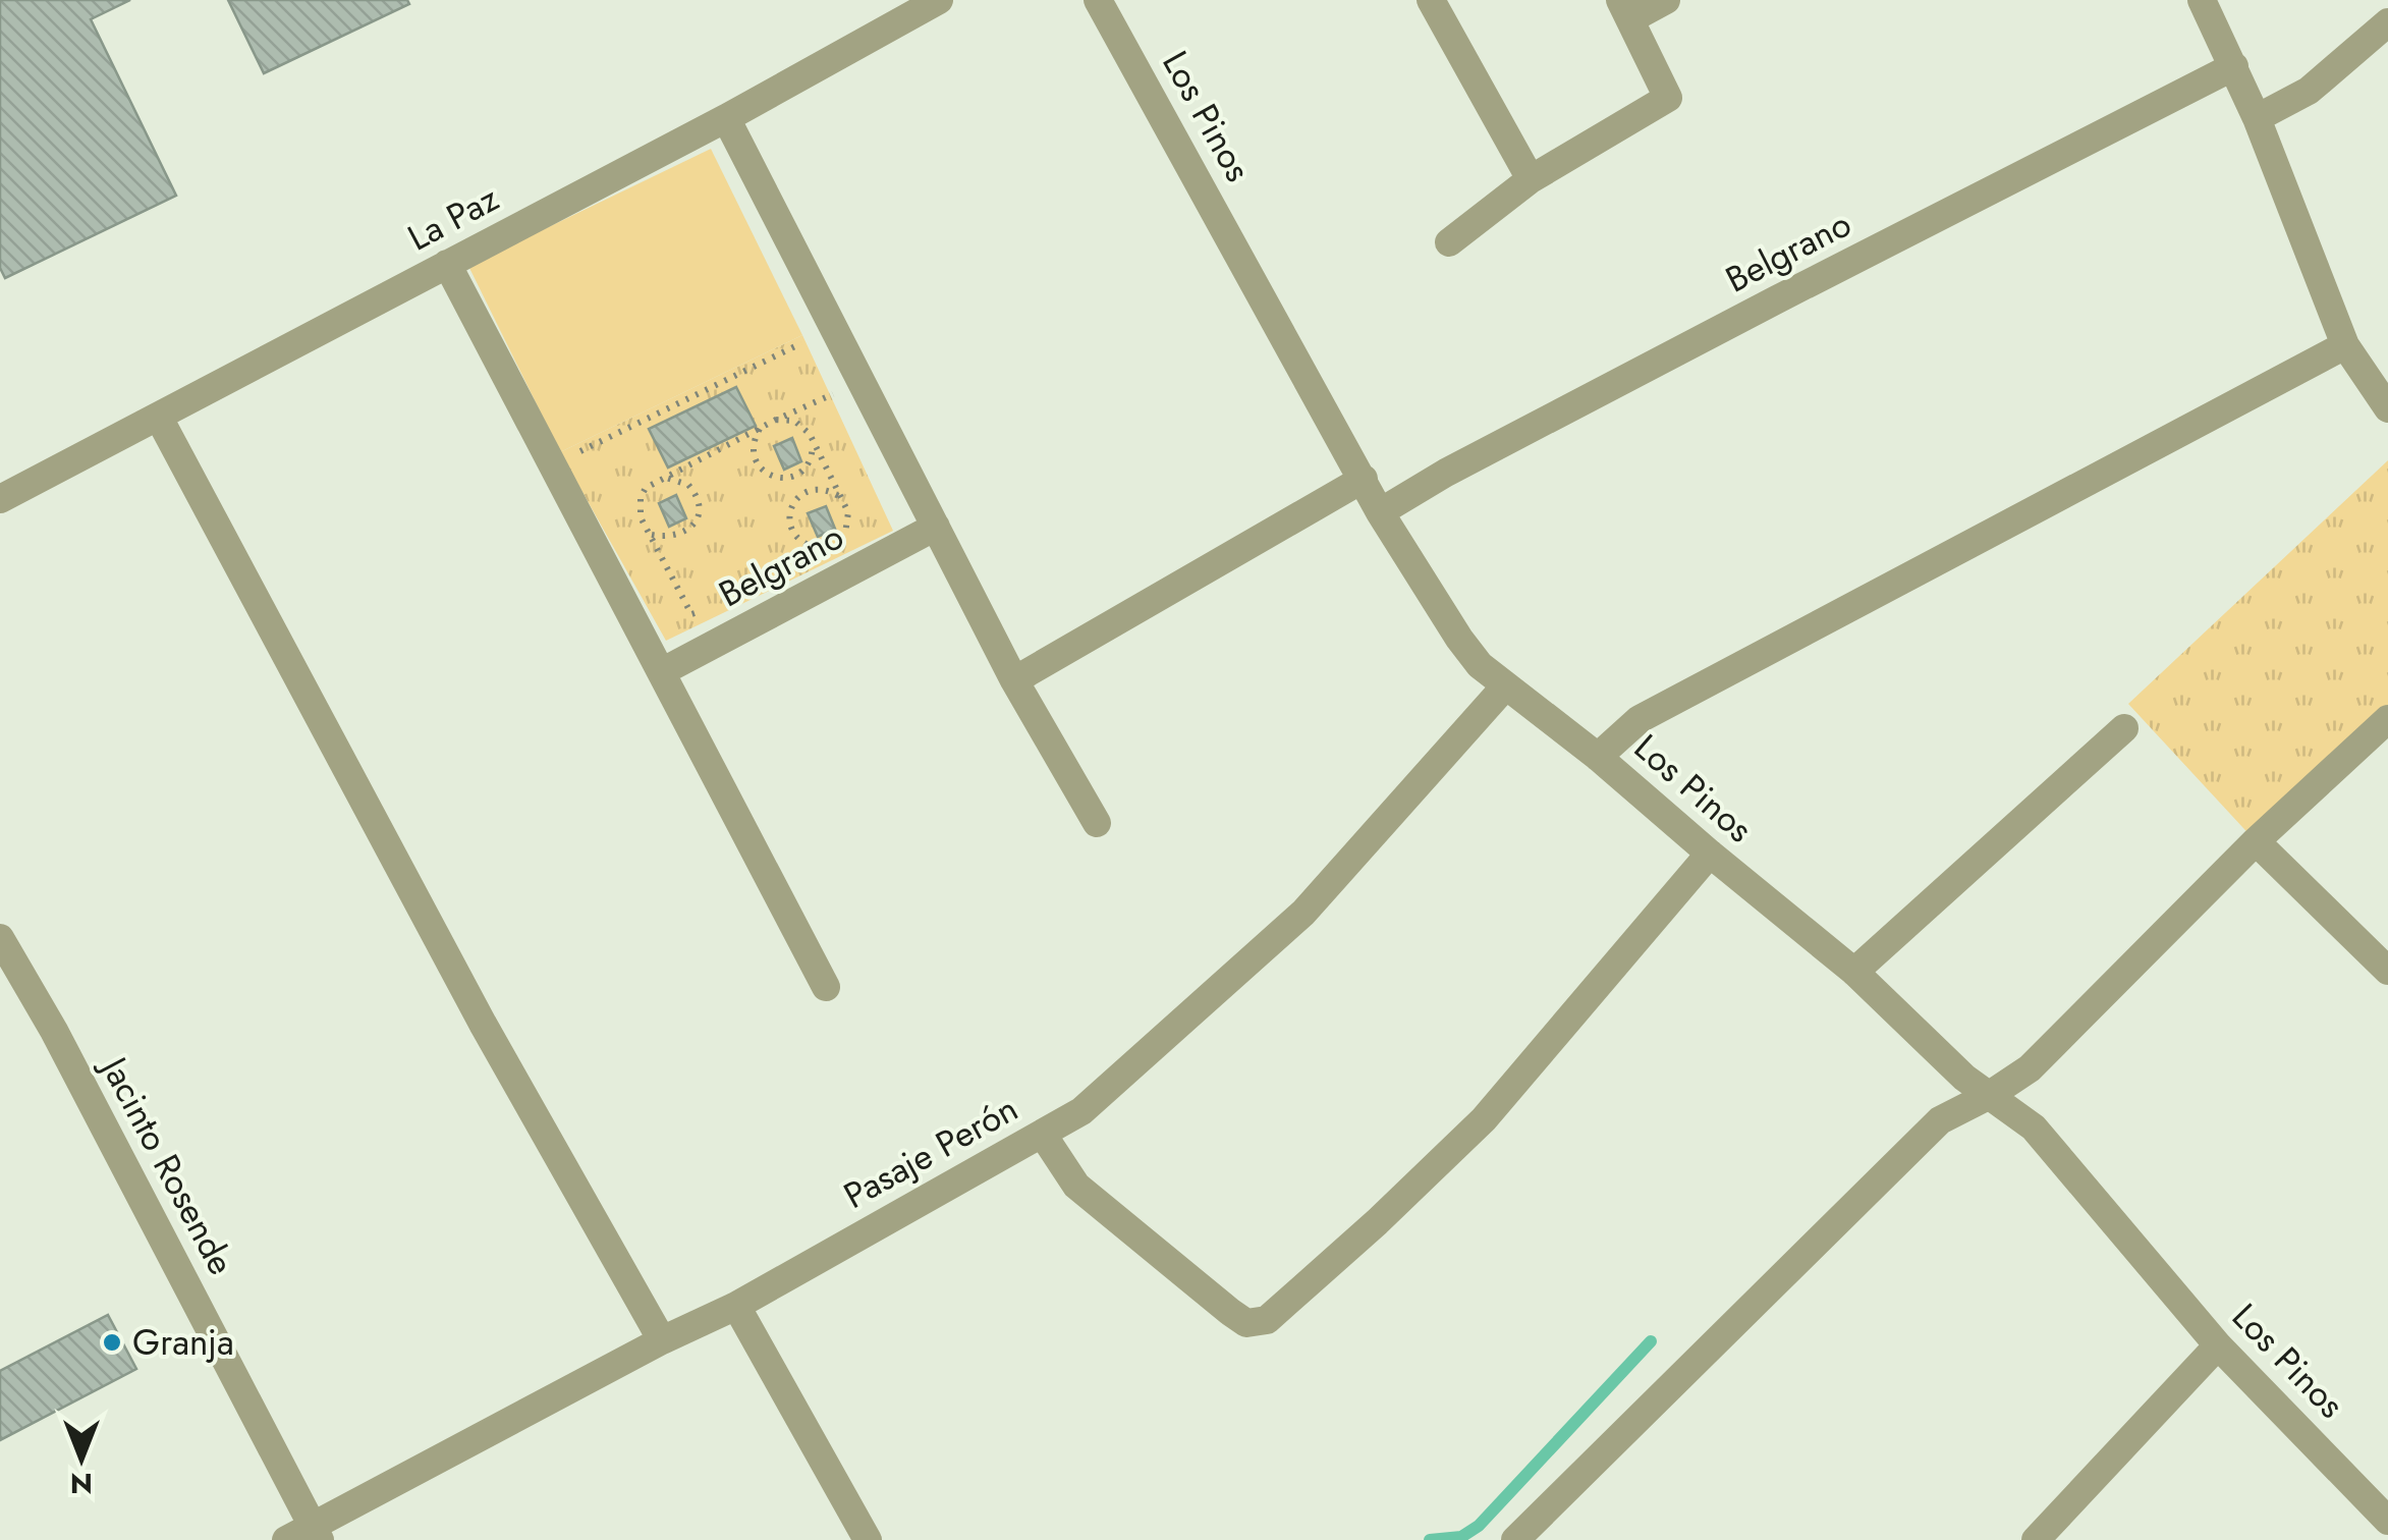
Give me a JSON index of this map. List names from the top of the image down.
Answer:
{
  "streets": {
    "street": [
      "Los Pinos",
      "La Paz",
      "Belgrano",
      "Pasaje Perón",
      "Jacinto Rosende"
    ]
  },
  "crossings": [
    ["Los Pinos", "Belgrano"],
    ["Los Pinos", "Pasaje Perón"],
    ["Pasaje Perón", "Jacinto Rosende"]
  ],
  "places": ["Granja"],
  "north": "bottom"
}
